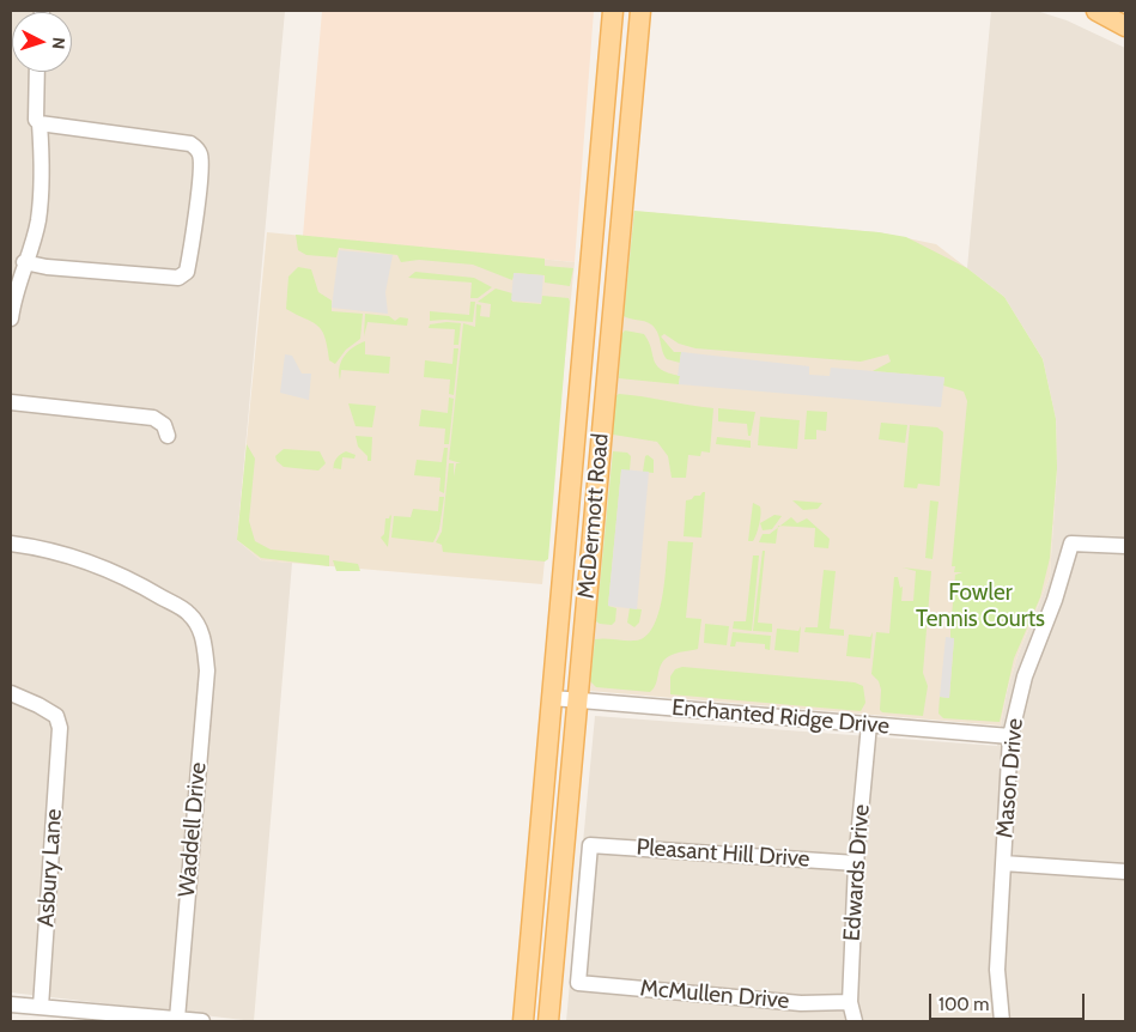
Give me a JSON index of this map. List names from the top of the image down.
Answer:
{
  "streets": {
    "main road": ["McDermott Road"],
    "street": [
      "Enchanted Ridge Drive",
      "Mason Drive",
      "Waddell Drive",
      "Pleasant Hill Drive",
      "Asbury Lane",
      "Edwards Drive",
      "McMullen Drive"
    ]
  },
  "crossings": [
    ["McDermott Road", "Enchanted Ridge Drive"],
    ["Enchanted Ridge Drive", "Mason Drive"],
    ["Enchanted Ridge Drive", "Edwards Drive"],
    ["Pleasant Hill Drive", "Edwards Drive"],
    ["Pleasant Hill Drive", "McMullen Drive"],
    ["Edwards Drive", "McMullen Drive"]
  ],
  "parks": ["Fowler Tennis Courts"],
  "scale_bar": "100 m",
  "north": "right"
}
